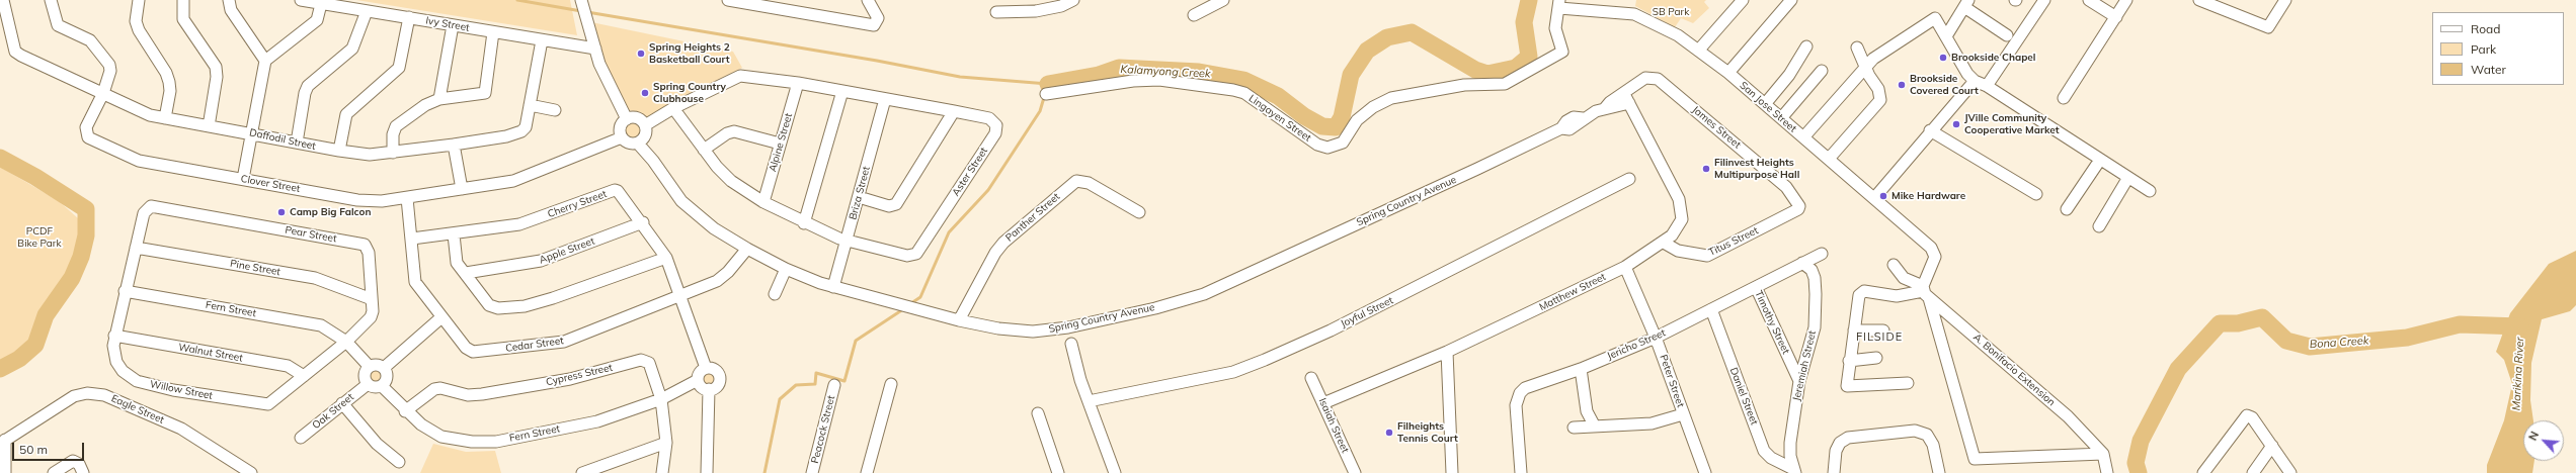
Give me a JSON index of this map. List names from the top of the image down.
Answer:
{
  "streets": {
    "street": [
      "Ivy Street",
      "San Jose Street",
      "Lingayen Street",
      "James Street",
      "Daffodil Street",
      "Alpine Street",
      "Aster Street",
      "Clover Street",
      "Briza Street",
      "Spring Country Avenue",
      "Cherry Street",
      "Panther Street",
      "Pear Street",
      "Titus Street",
      "Apple Street",
      "Pine Street",
      "Matthew Street",
      "Fern Street",
      "Joyful Street",
      "Timothy Street",
      "Cedar Street",
      "Jericho Street",
      "Walnut Street",
      "Jeremiah Street",
      "A. Bonifacio Extension",
      "Cypress Street",
      "Peter Street",
      "Willow Street",
      "Daniel Street",
      "Eagle Street",
      "Oak Street",
      "Isaiah Street",
      "Peacock Street"
    ]
  },
  "crossings": [
    ["Ivy Street", "Daffodil Street"],
    ["San Jose Street", "Lingayen Street"],
    ["San Jose Street", "A. Bonifacio Extension"],
    ["James Street", "Spring Country Avenue"],
    ["James Street", "Titus Street"],
    ["James Street", "Matthew Street"],
    ["Daffodil Street", "Clover Street"],
    ["Alpine Street", "Aster Street"],
    ["Aster Street", "Clover Street"],
    ["Aster Street", "Briza Street"],
    ["Aster Street", "Spring Country Avenue"],
    ["Clover Street", "Spring Country Avenue"],
    ["Clover Street", "Cedar Street"],
    ["Briza Street", "Spring Country Avenue"],
    ["Spring Country Avenue", "Panther Street"],
    ["Spring Country Avenue", "Matthew Street"],
    ["Spring Country Avenue", "Cedar Street"],
    ["Cherry Street", "Apple Street"],
    ["Cherry Street", "Fern Street"],
    ["Cherry Street", "Cedar Street"],
    ["Pear Street", "Pine Street"],
    ["Pear Street", "Fern Street"],
    ["Pear Street", "Willow Street"],
    ["Titus Street", "Matthew Street"],
    ["Pine Street", "Willow Street"],
    ["Matthew Street", "Peter Street"],
    ["Matthew Street", "Isaiah Street"],
    ["Fern Street", "Cypress Street"],
    ["Fern Street", "Willow Street"],
    ["Fern Street", "Oak Street"],
    ["Timothy Street", "Jericho Street"],
    ["Timothy Street", "Jeremiah Street"],
    ["Jericho Street", "Jeremiah Street"],
    ["Jericho Street", "Peter Street"],
    ["Jericho Street", "Daniel Street"],
    ["Walnut Street", "Willow Street"],
    ["Jeremiah Street", "Daniel Street"]
  ],
  "districts": ["FILSIDE"],
  "water": ["Kalamyong Creek", "Bona Creek", "Marikina River"],
  "parks": ["SB Park", "PCDF Bike Park"],
  "places": [
    "Spring Heights 2 Basketball Court",
    "Brookside Chapel",
    "Brookside Covered Court",
    "Spring Country Clubhouse",
    "JVille Community Cooperative Market",
    "Filinvest Heights Multipurpose Hall",
    "Mike Hardware",
    "Camp Big Falcon",
    "Filheights Tennis Court"
  ],
  "legend": ["Road", "Park", "Water"],
  "scale_bar": "50 m",
  "north": "top left"
}
